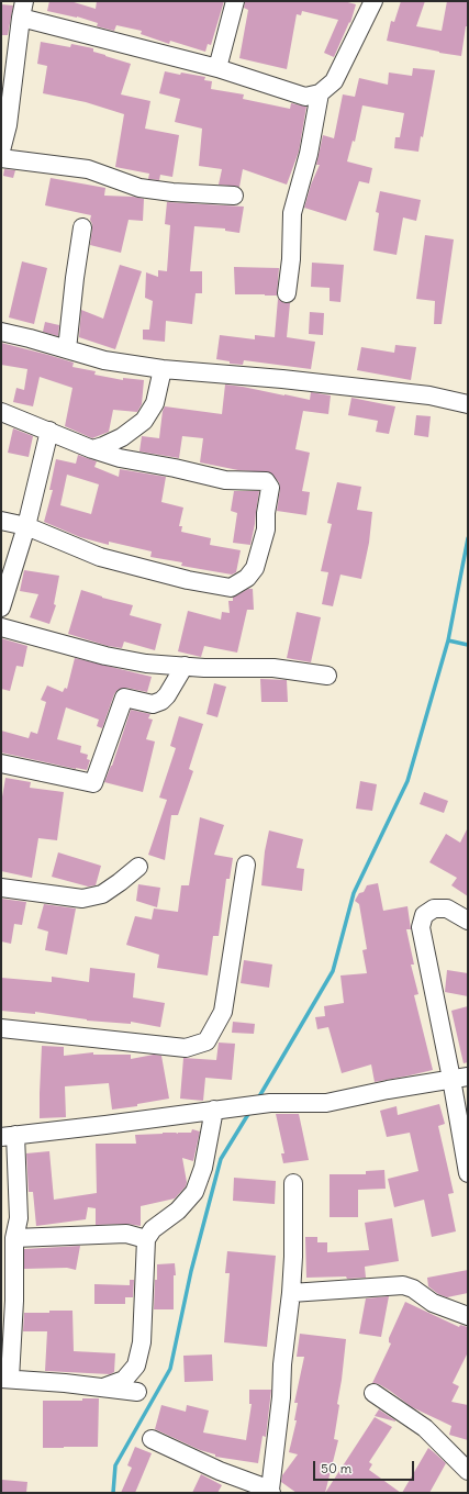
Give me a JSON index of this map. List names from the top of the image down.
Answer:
{
  "scale_bar": "50 m"
}
